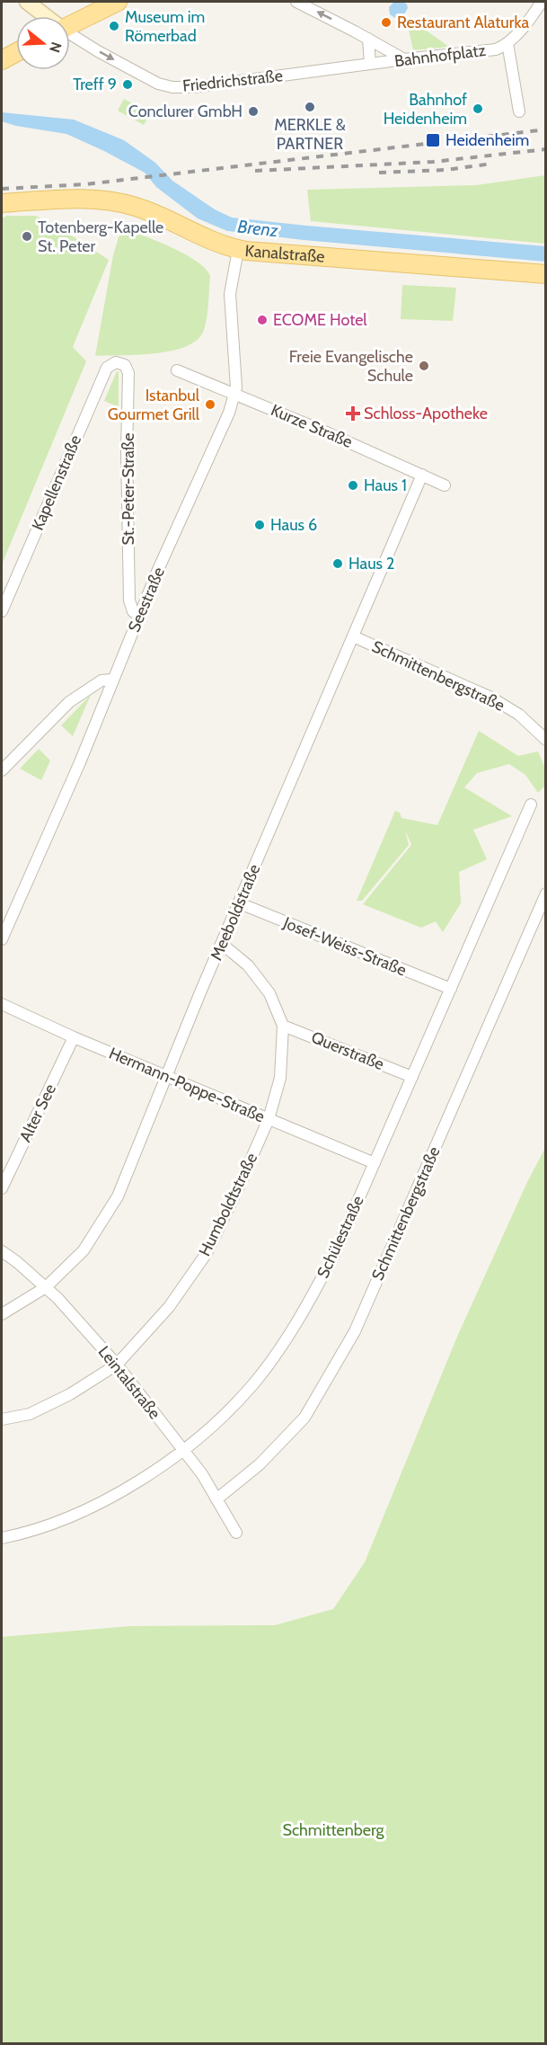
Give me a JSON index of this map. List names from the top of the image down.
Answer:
{
  "streets": {
    "main road": ["Friedrichstraße", "Kanalstraße"],
    "street": [
      "Bahnhofplatz",
      "Kurze Straße",
      "Kapellenstraße",
      "St.-Peter-Straße",
      "Seestraße",
      "Schmittenbergstraße",
      "Meeboldstraße",
      "Josef-Weiss-Straße",
      "Querstraße",
      "Hermann-Poppe-Straße",
      "Alter See",
      "Humboldtstraße",
      "Schülestraße",
      "Leintalstraße"
    ]
  },
  "crossings": [
    ["Bahnhofplatz", "Friedrichstraße"],
    ["Kanalstraße", "Seestraße"],
    ["Kurze Straße", "Seestraße"],
    ["Kurze Straße", "Meeboldstraße"],
    ["Kapellenstraße", "St.-Peter-Straße"],
    ["St.-Peter-Straße", "Seestraße"],
    ["Schmittenbergstraße", "Meeboldstraße"],
    ["Schmittenbergstraße", "Leintalstraße"],
    ["Meeboldstraße", "Josef-Weiss-Straße"],
    ["Meeboldstraße", "Hermann-Poppe-Straße"],
    ["Meeboldstraße", "Humboldtstraße"],
    ["Meeboldstraße", "Leintalstraße"],
    ["Josef-Weiss-Straße", "Schülestraße"],
    ["Querstraße", "Humboldtstraße"],
    ["Querstraße", "Schülestraße"],
    ["Hermann-Poppe-Straße", "Alter See"],
    ["Hermann-Poppe-Straße", "Humboldtstraße"],
    ["Hermann-Poppe-Straße", "Schülestraße"],
    ["Humboldtstraße", "Leintalstraße"],
    ["Schülestraße", "Leintalstraße"]
  ],
  "one_way": ["Friedrichstraße"],
  "water": ["Brenz"],
  "parks": ["Schmittenberg"],
  "places": {
    "other": [
      "Restaurant Alaturka",
      "Museum im Römerbad",
      "Treff 9",
      "MERKLE & PARTNER",
      "Bahnhof Heidenheim",
      "Conclurer GmbH",
      "Totenberg-Kapelle St. Peter",
      "ECOME Hotel",
      "Freie Evangelische Schule",
      "Istanbul Gourmet Grill",
      "Haus 1",
      "Haus 6",
      "Haus 2"
    ],
    "transit": ["Heidenheim"],
    "health": ["Schloss-Apotheke"]
  },
  "north": "right"
}
